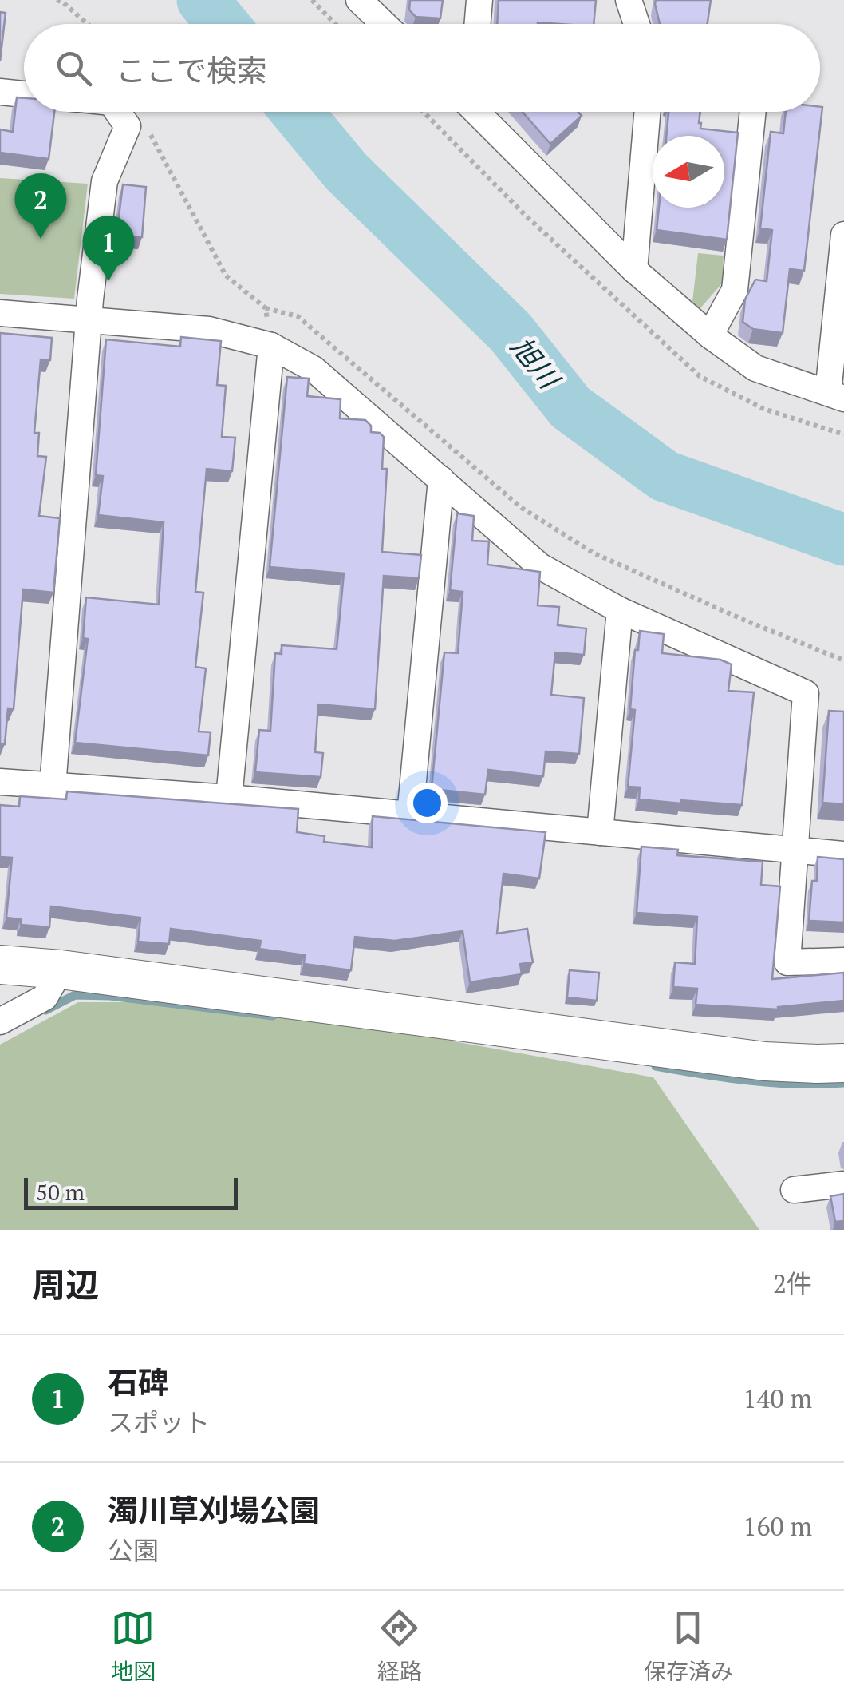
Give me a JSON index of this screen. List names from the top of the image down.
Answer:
{
  "water": ["旭川"],
  "scale_bar": "50 m",
  "north": "left",
  "page": {
    "search": "ここで検索",
    "pins": ["2", "1"],
    "scale": "50 m",
    "heading": ["周辺", "2件"],
    "list": [
      {
        "mark": "1",
        "name": "石碑",
        "note": "スポット",
        "value": "140 m"
      },
      {
        "mark": "2",
        "name": "濁川草刈場公園",
        "note": "公園",
        "value": "160 m"
      }
    ],
    "nav": ["地図", "経路", "保存済み"]
  }
}
